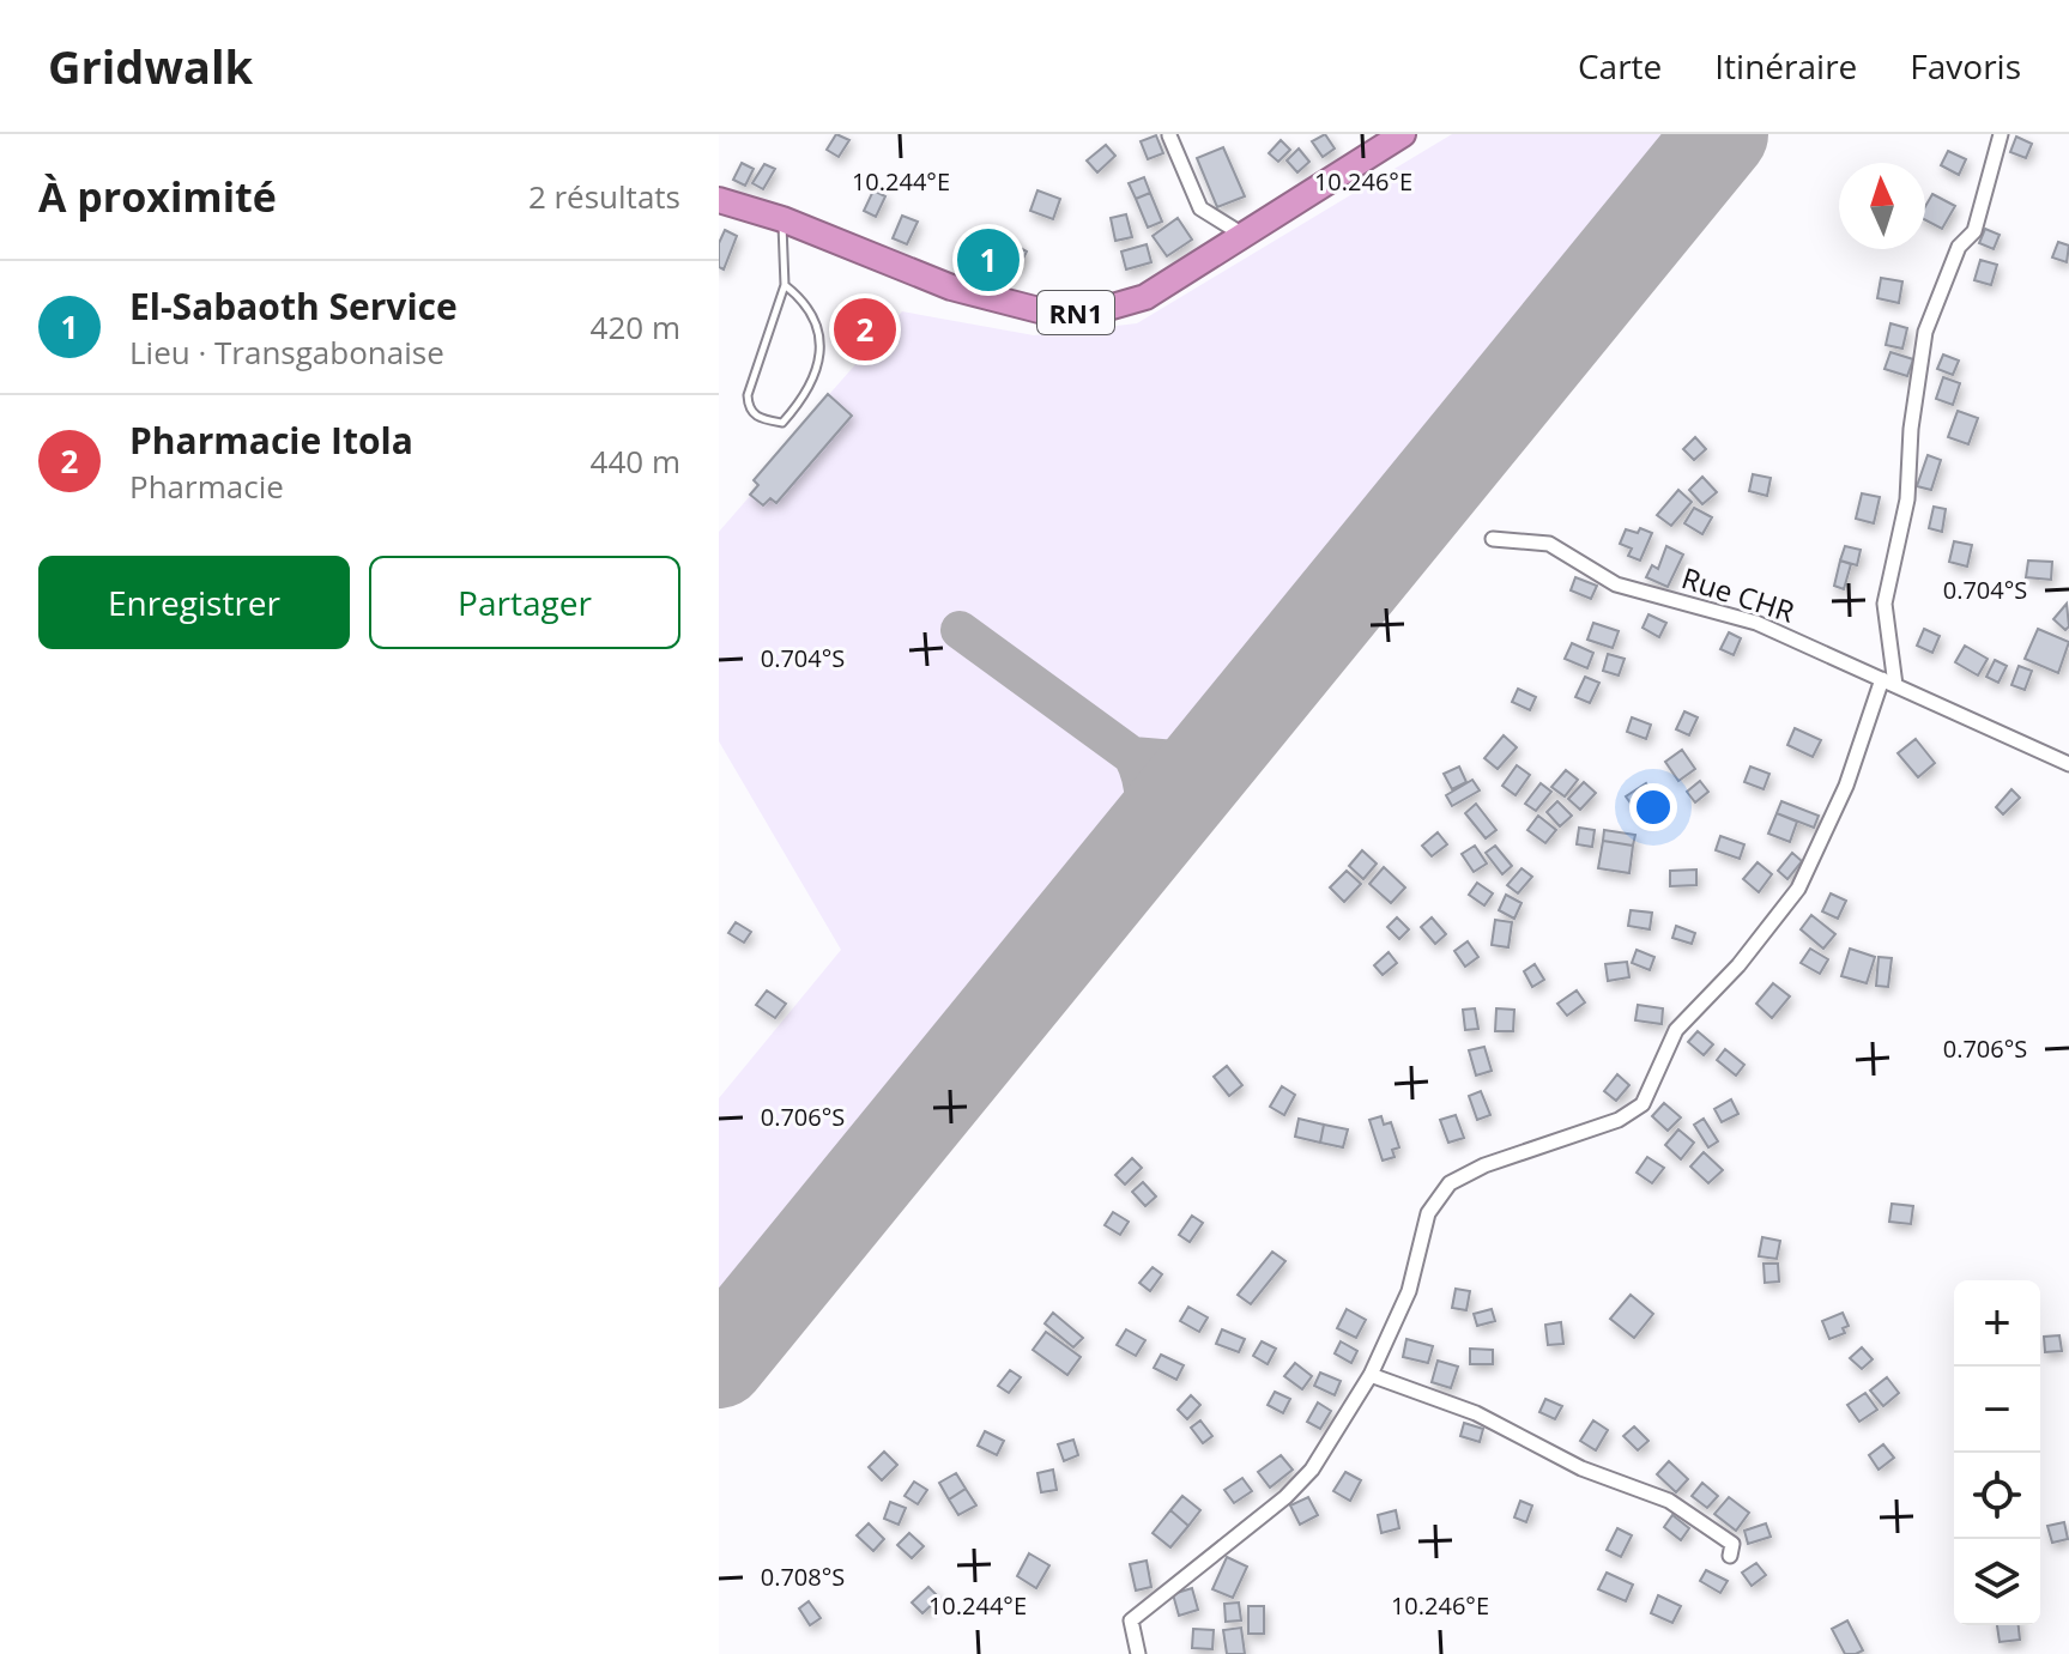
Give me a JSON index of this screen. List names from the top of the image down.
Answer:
{
  "streets": {
    "highway": ["RN1"],
    "street": ["Rue CHR"]
  },
  "north": "top",
  "page": {
    "header": "Gridwalk",
    "nav": ["Carte", "Itinéraire", "Favoris"],
    "heading": ["À proximité", "2 résultats"],
    "pins": ["1", "2"],
    "list": [
      {
        "mark": "1",
        "name": "El-Sabaoth Service",
        "note": "Lieu · Transgabonaise",
        "value": "420 m"
      },
      {
        "mark": "2",
        "name": "Pharmacie Itola",
        "note": "Pharmacie",
        "value": "440 m"
      }
    ],
    "buttons": ["Enregistrer", "Partager"],
    "map_buttons": ["+", "−"]
  },
  "coordinates": [
    "10.244°E",
    "10.246°E",
    "0.704°S",
    "0.706°S",
    "0.708°S"
  ]
}
